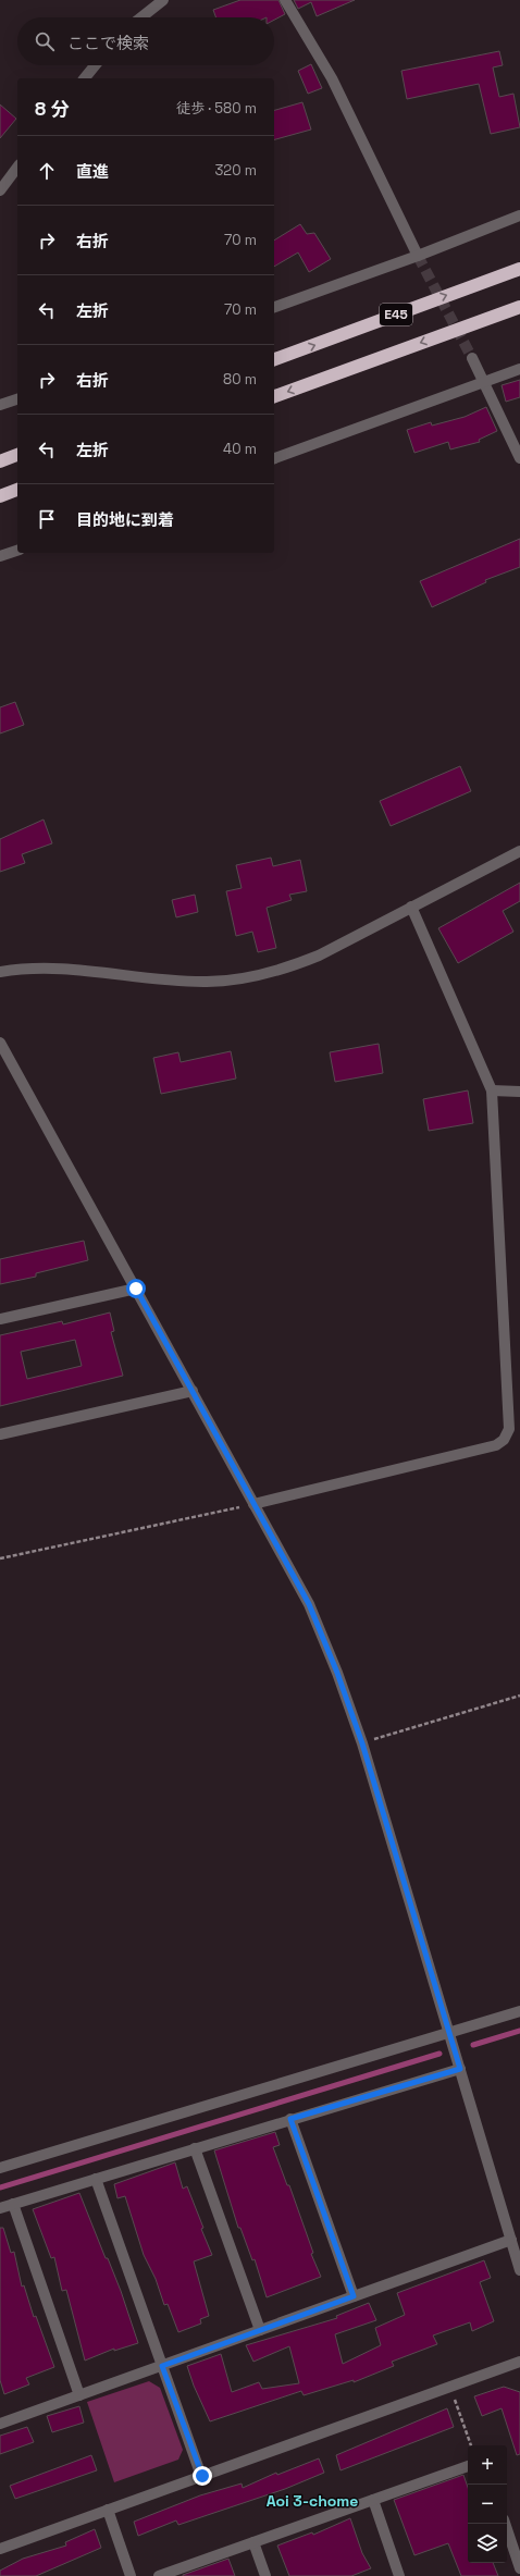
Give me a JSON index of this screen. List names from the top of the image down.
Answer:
{
  "streets": {
    "highway": ["E45"]
  },
  "districts": ["Aoi 3-chome"],
  "page": {
    "search": "ここで検索",
    "heading": ["8 分", "徒歩 · 580 m"],
    "list": [
      ["直進", "320 m"],
      ["右折", "70 m"],
      ["左折", "70 m"],
      ["右折", "80 m"],
      ["左折", "40 m"],
      "目的地に到着"
    ],
    "map_buttons": ["+", "−"]
  }
}
